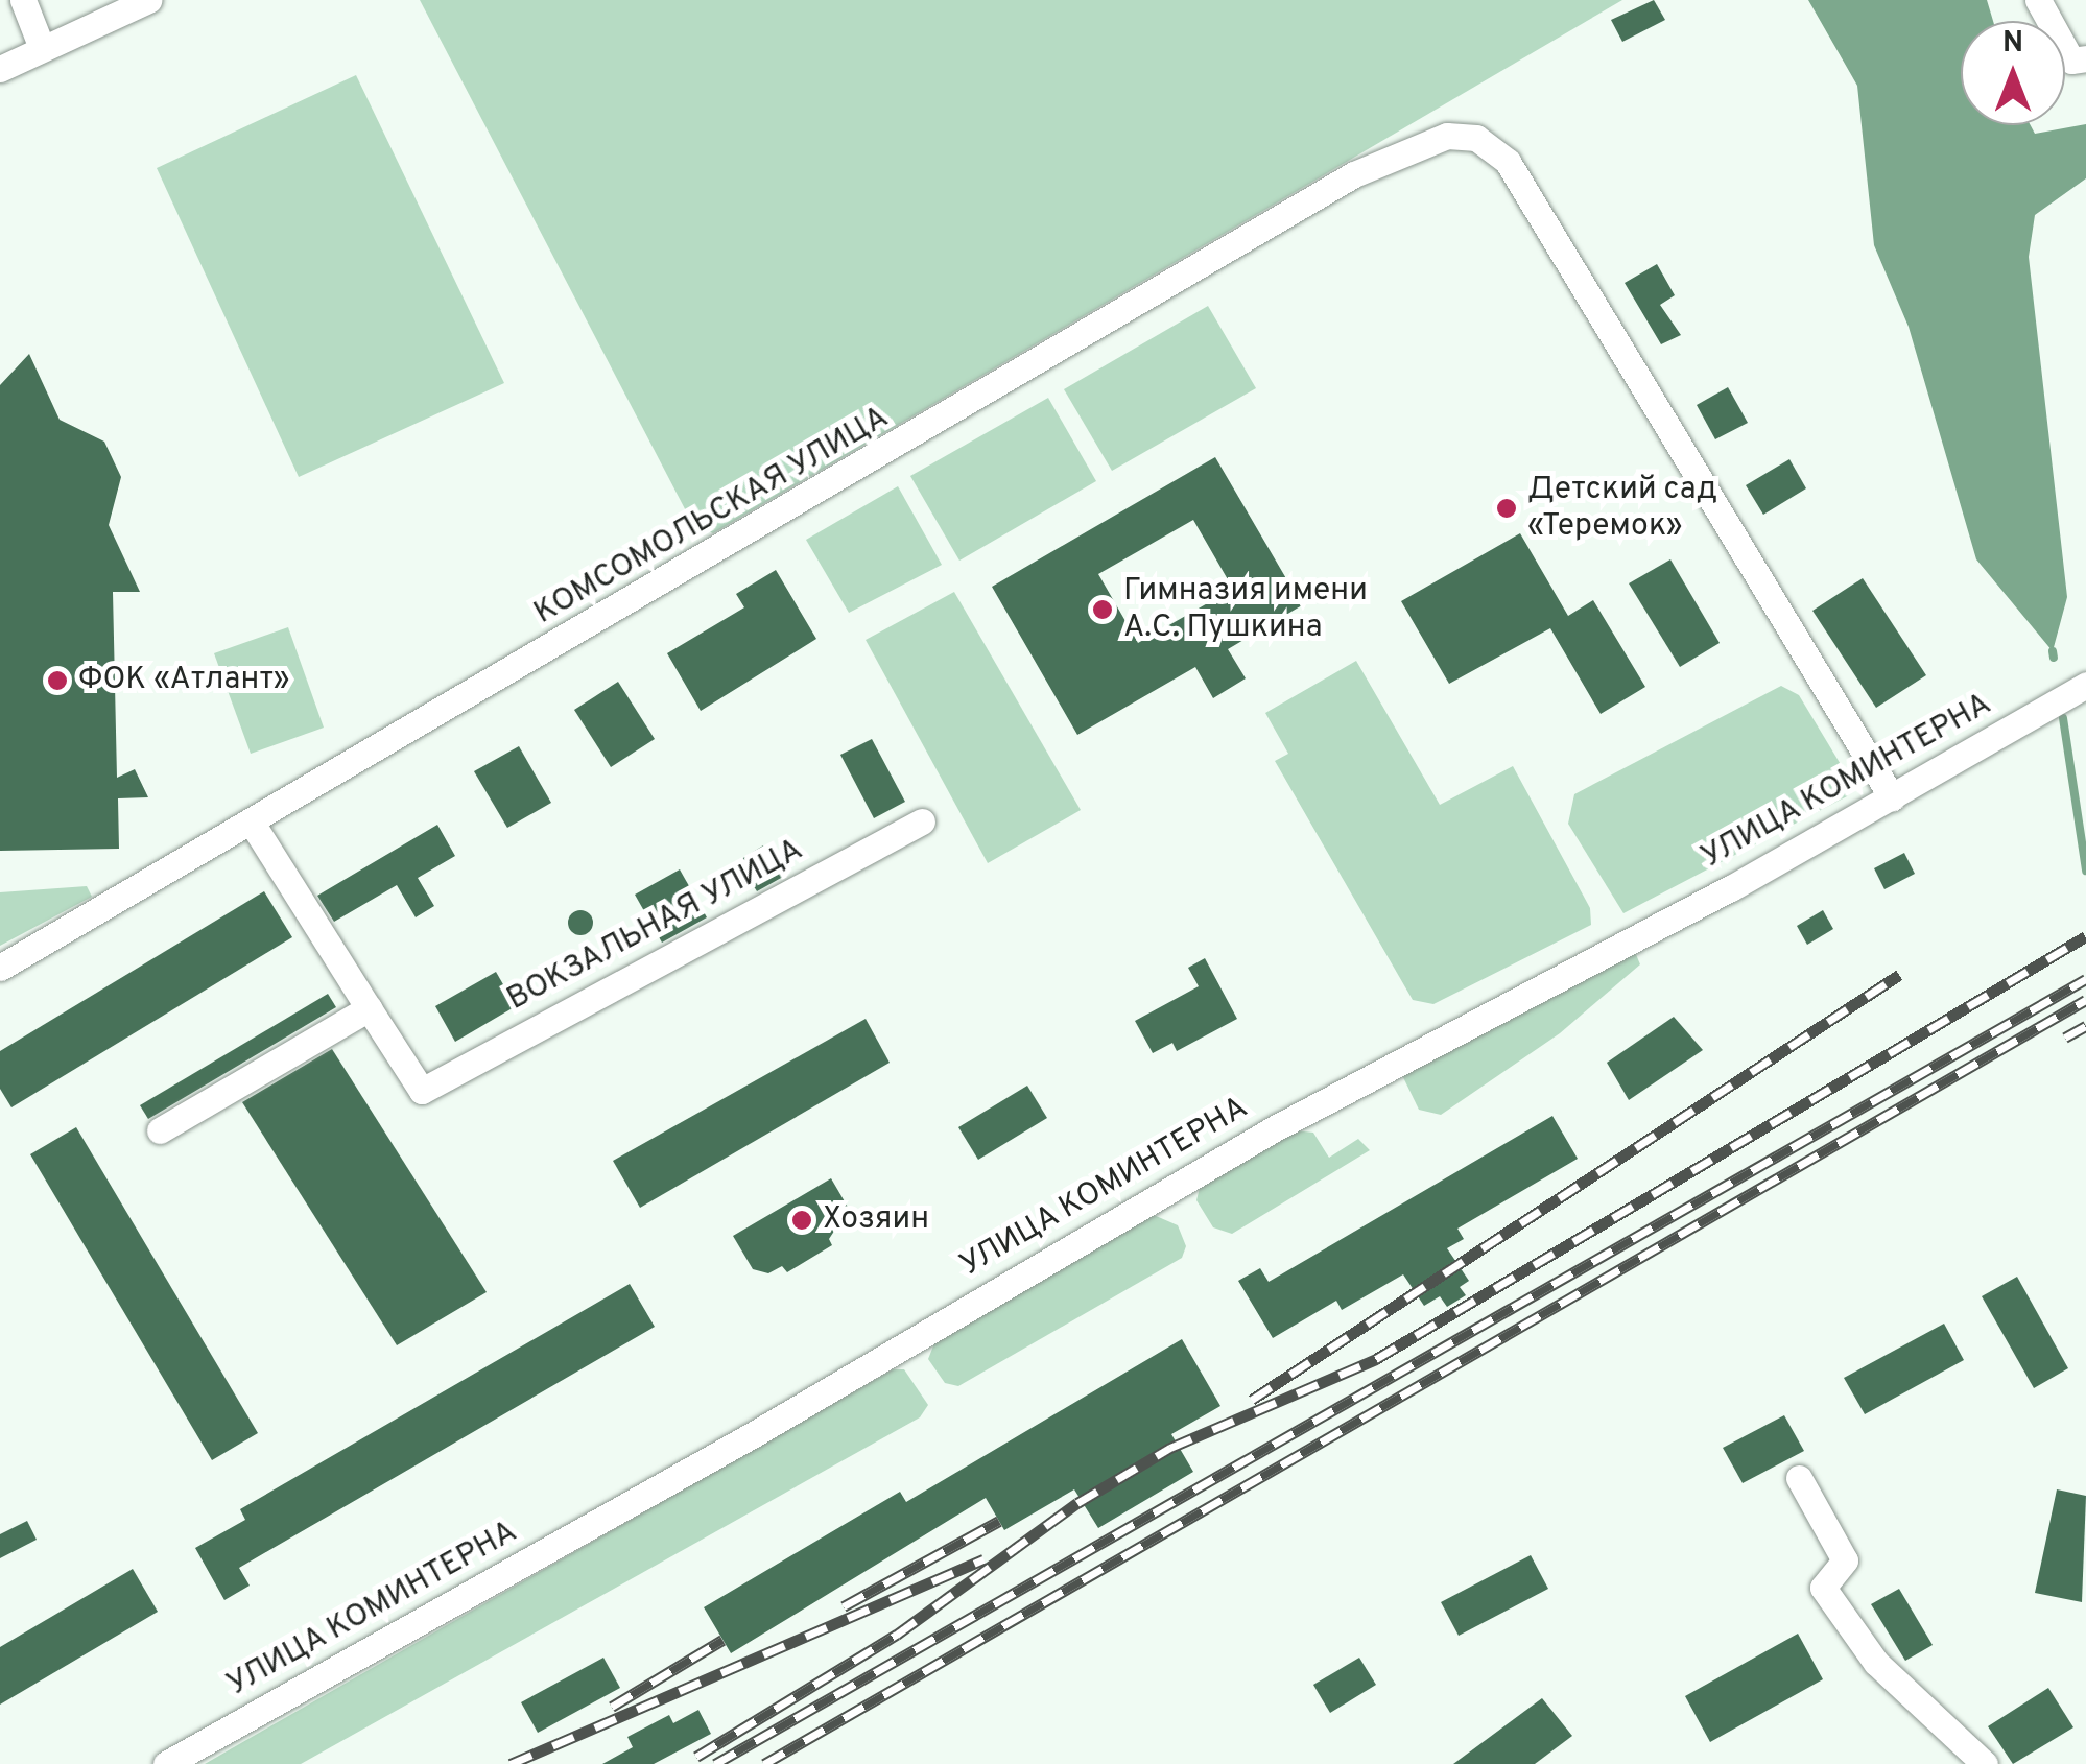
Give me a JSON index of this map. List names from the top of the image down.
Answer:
{
  "streets": {
    "street": ["КОМСОМОЛЬСКАЯ УЛИЦА", "УЛИЦА КОМИНТЕРНА", "ВОКЗАЛЬНАЯ УЛИЦА"]
  },
  "crossings": [
    ["КОМСОМОЛЬСКАЯ УЛИЦА", "УЛИЦА КОМИНТЕРНА"]
  ],
  "places": [
    "Детский сад «Теремок»",
    "Гимназия имени А.С. Пушкина",
    "ФОК «Атлант»",
    "Хозяин"
  ],
  "north": "top"
}
